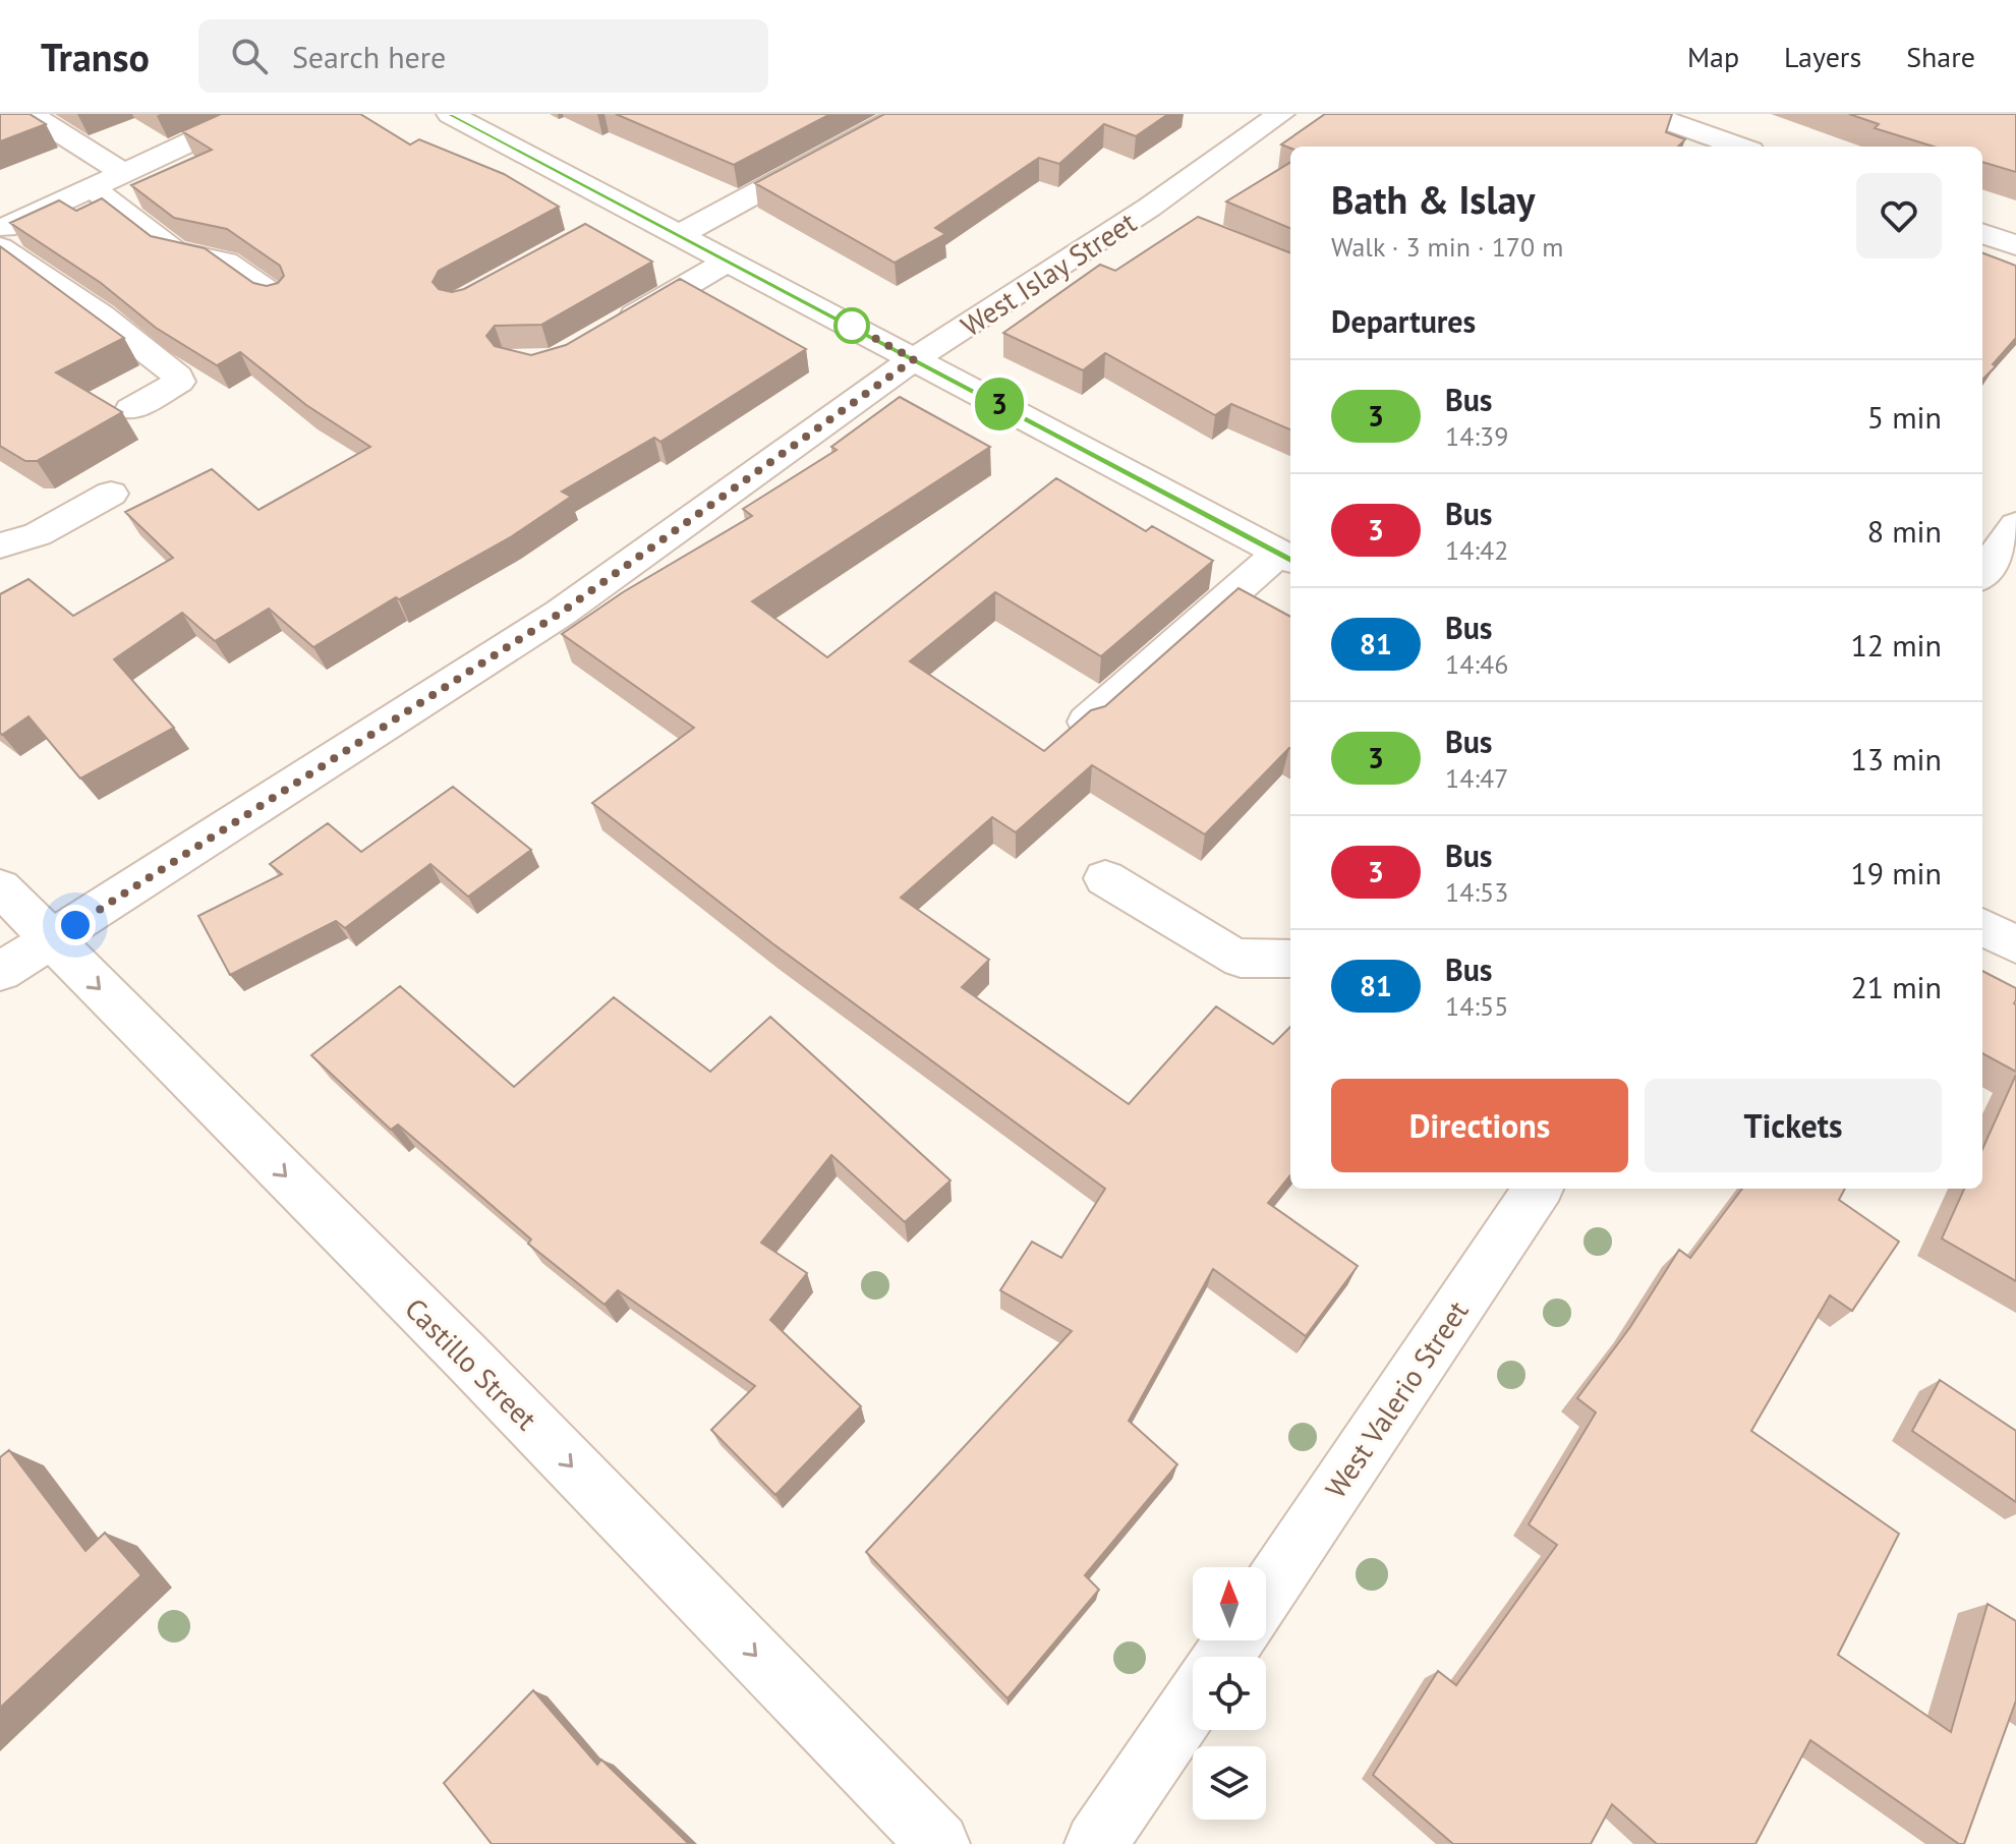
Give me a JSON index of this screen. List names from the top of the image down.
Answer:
{
  "streets": {
    "street": ["West Islay Street", "Castillo Street", "West Valerio Street"]
  },
  "crossings": [
    ["West Islay Street", "Castillo Street"]
  ],
  "one_way": ["Castillo Street"],
  "lines": ["bus line 3"],
  "north": "top",
  "page": {
    "header": "Transo",
    "search": "Search here",
    "nav": ["Map", "Layers", "Share"],
    "on_map": "3",
    "heading": [
      ["Bath & Islay", "Walk · 3 min · 170 m"],
      "Departures"
    ],
    "list": [
      {
        "mark": "3",
        "name": "Bus",
        "note": "14:39",
        "value": "5 min"
      },
      {
        "mark": "3",
        "name": "Bus",
        "note": "14:42",
        "value": "8 min"
      },
      {
        "mark": "81",
        "name": "Bus",
        "note": "14:46",
        "value": "12 min"
      },
      {
        "mark": "3",
        "name": "Bus",
        "note": "14:47",
        "value": "13 min"
      },
      {
        "mark": "3",
        "name": "Bus",
        "note": "14:53",
        "value": "19 min"
      },
      {
        "mark": "81",
        "name": "Bus",
        "note": "14:55",
        "value": "21 min"
      }
    ],
    "buttons": ["Directions", "Tickets"]
  }
}
